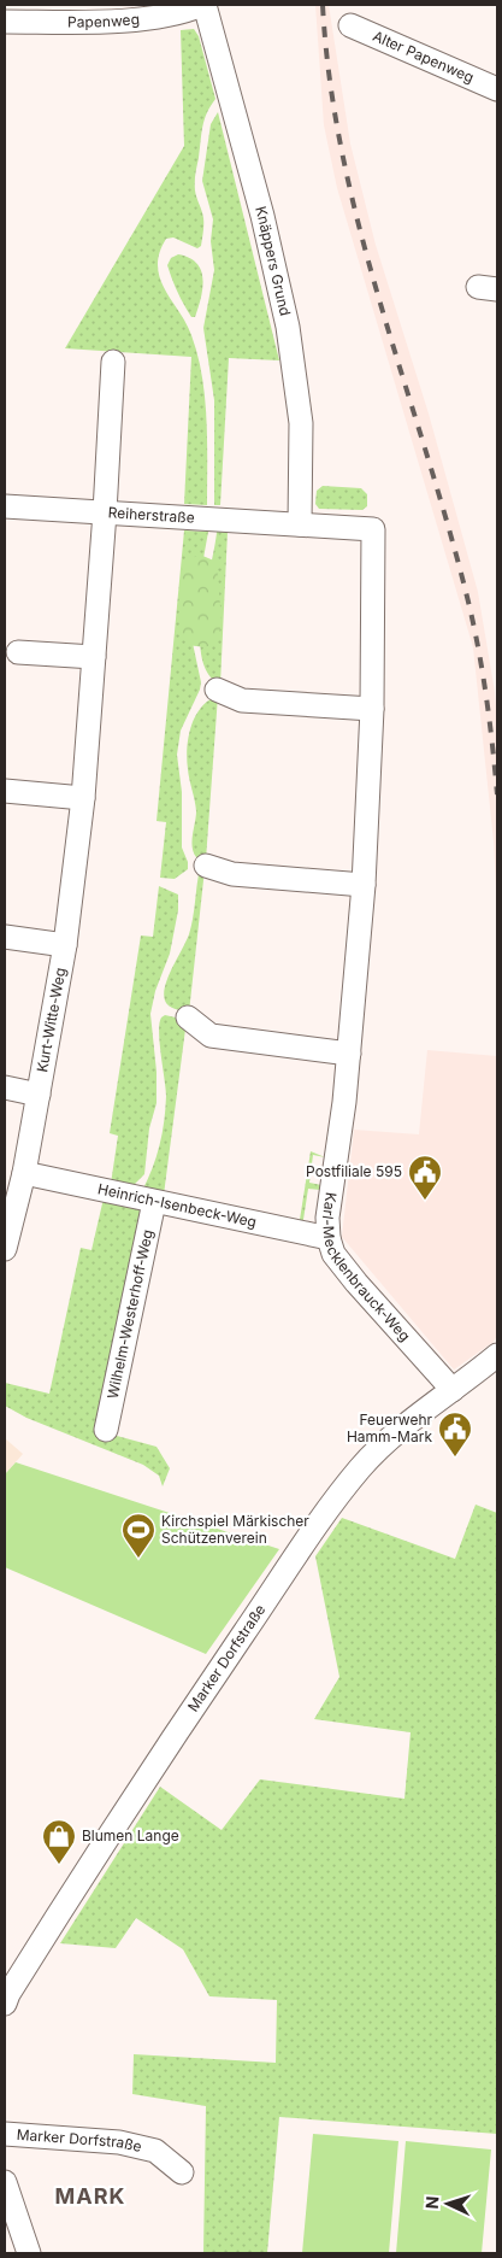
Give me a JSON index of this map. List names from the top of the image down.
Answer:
{
  "streets": {
    "street": [
      "Papenweg",
      "Alter Papenweg",
      "Knäppers Grund",
      "Reiherstraße",
      "Kurt-Witte-Weg",
      "Heinrich-Isenbeck-Weg",
      "Karl-Mecklenbrauck-Weg",
      "Wilhelm-Westerhoff-Weg",
      "Marker Dorfstraße"
    ]
  },
  "crossings": [
    ["Papenweg", "Knäppers Grund"],
    ["Knäppers Grund", "Reiherstraße"],
    ["Knäppers Grund", "Karl-Mecklenbrauck-Weg"],
    ["Reiherstraße", "Kurt-Witte-Weg"],
    ["Reiherstraße", "Karl-Mecklenbrauck-Weg"],
    ["Kurt-Witte-Weg", "Heinrich-Isenbeck-Weg"],
    ["Heinrich-Isenbeck-Weg", "Karl-Mecklenbrauck-Weg"],
    ["Heinrich-Isenbeck-Weg", "Wilhelm-Westerhoff-Weg"],
    ["Karl-Mecklenbrauck-Weg", "Marker Dorfstraße"]
  ],
  "districts": ["MARK"],
  "places": {
    "public building": ["Postfiliale 595", "Feuerwehr Hamm-Mark"],
    "sports": ["Kirchspiel Märkischer Schützenverein"],
    "shop": ["Blumen Lange"]
  },
  "north": "left"
}
